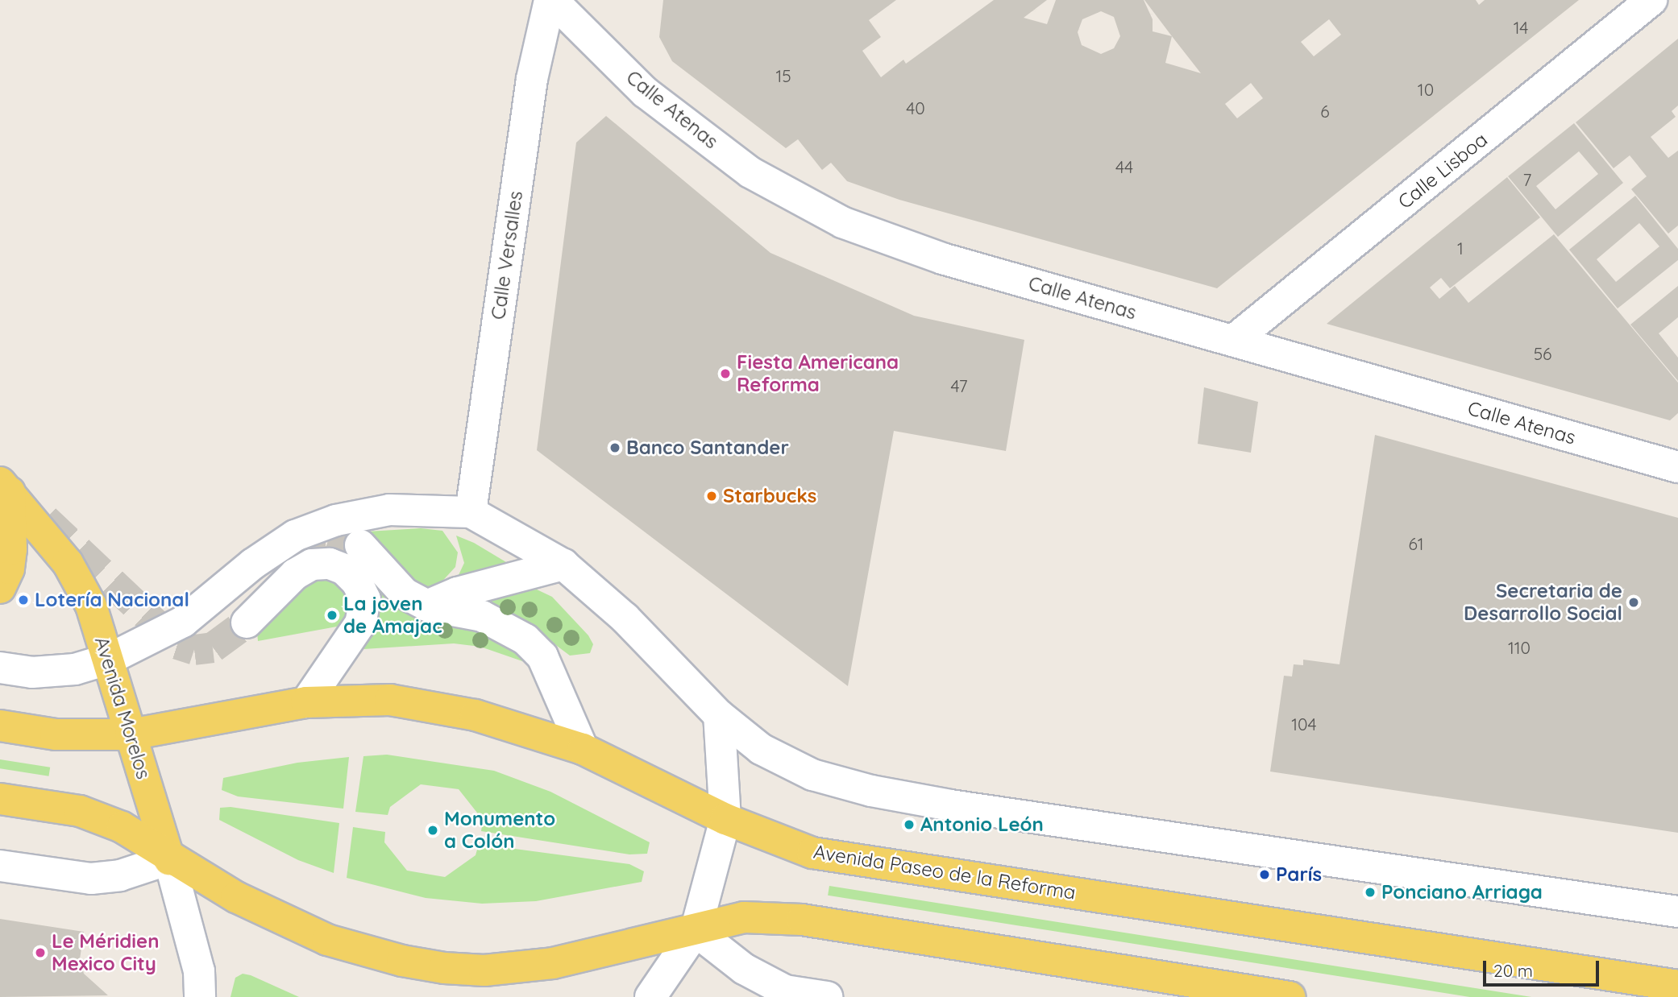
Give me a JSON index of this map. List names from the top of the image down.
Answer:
{
  "streets": {
    "main road": ["Avenida Morelos", "Avenida Paseo de la Reforma"],
    "street": ["Calle Atenas", "Calle Lisboa", "Calle Versalles"]
  },
  "crossings": [
    ["Calle Atenas", "Calle Lisboa"],
    ["Calle Atenas", "Calle Versalles"],
    ["Avenida Morelos", "Avenida Paseo de la Reforma"]
  ],
  "places": [
    "Fiesta Americana Reforma",
    "Banco Santander",
    "Starbucks",
    "Lotería Nacional",
    "Secretaria de Desarrollo Social",
    "La joven de Amajac",
    "Antonio León",
    "Monumento a Colón",
    "París",
    "Ponciano Arriaga",
    "Le Méridien Mexico City"
  ],
  "house_numbers": [
    "14",
    "15",
    "10",
    "40",
    "6",
    "44",
    "7",
    "1",
    "56",
    "47",
    "61",
    "110",
    "104"
  ],
  "scale_bar": "20 m"
}
